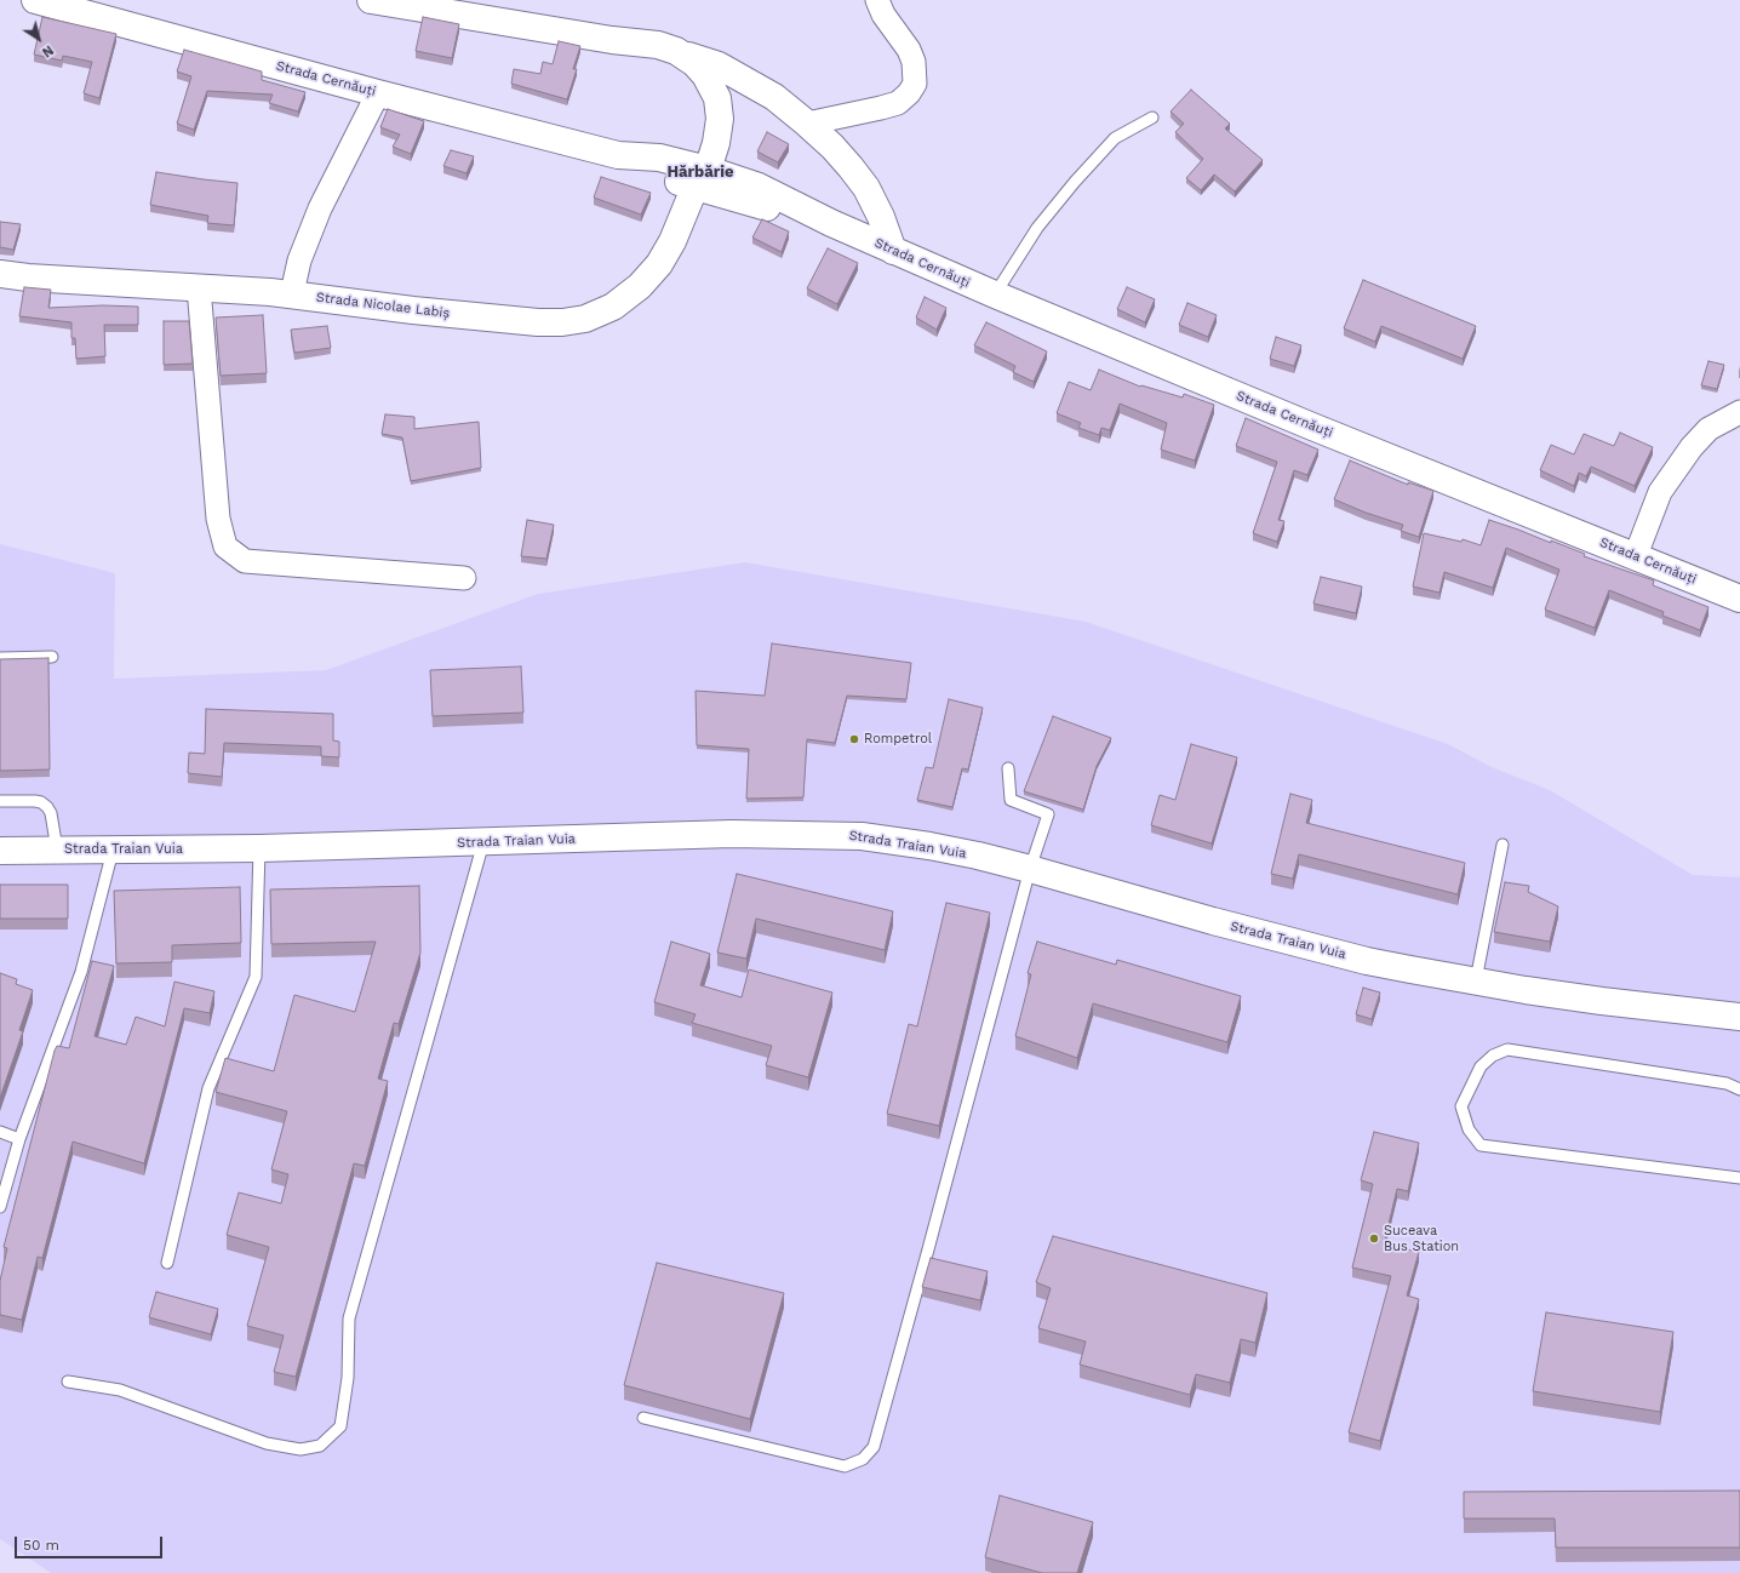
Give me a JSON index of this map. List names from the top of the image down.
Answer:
{
  "streets": {
    "street": ["Strada Cernăuți", "Strada Nicolae Labiș", "Strada Traian Vuia"]
  },
  "crossings": [
    ["Strada Cernăuți", "Strada Nicolae Labiș"]
  ],
  "districts": ["Hărbărie"],
  "places": ["Rompetrol", "Suceava Bus Station"],
  "scale_bar": "50 m",
  "north": "bottom right"
}
